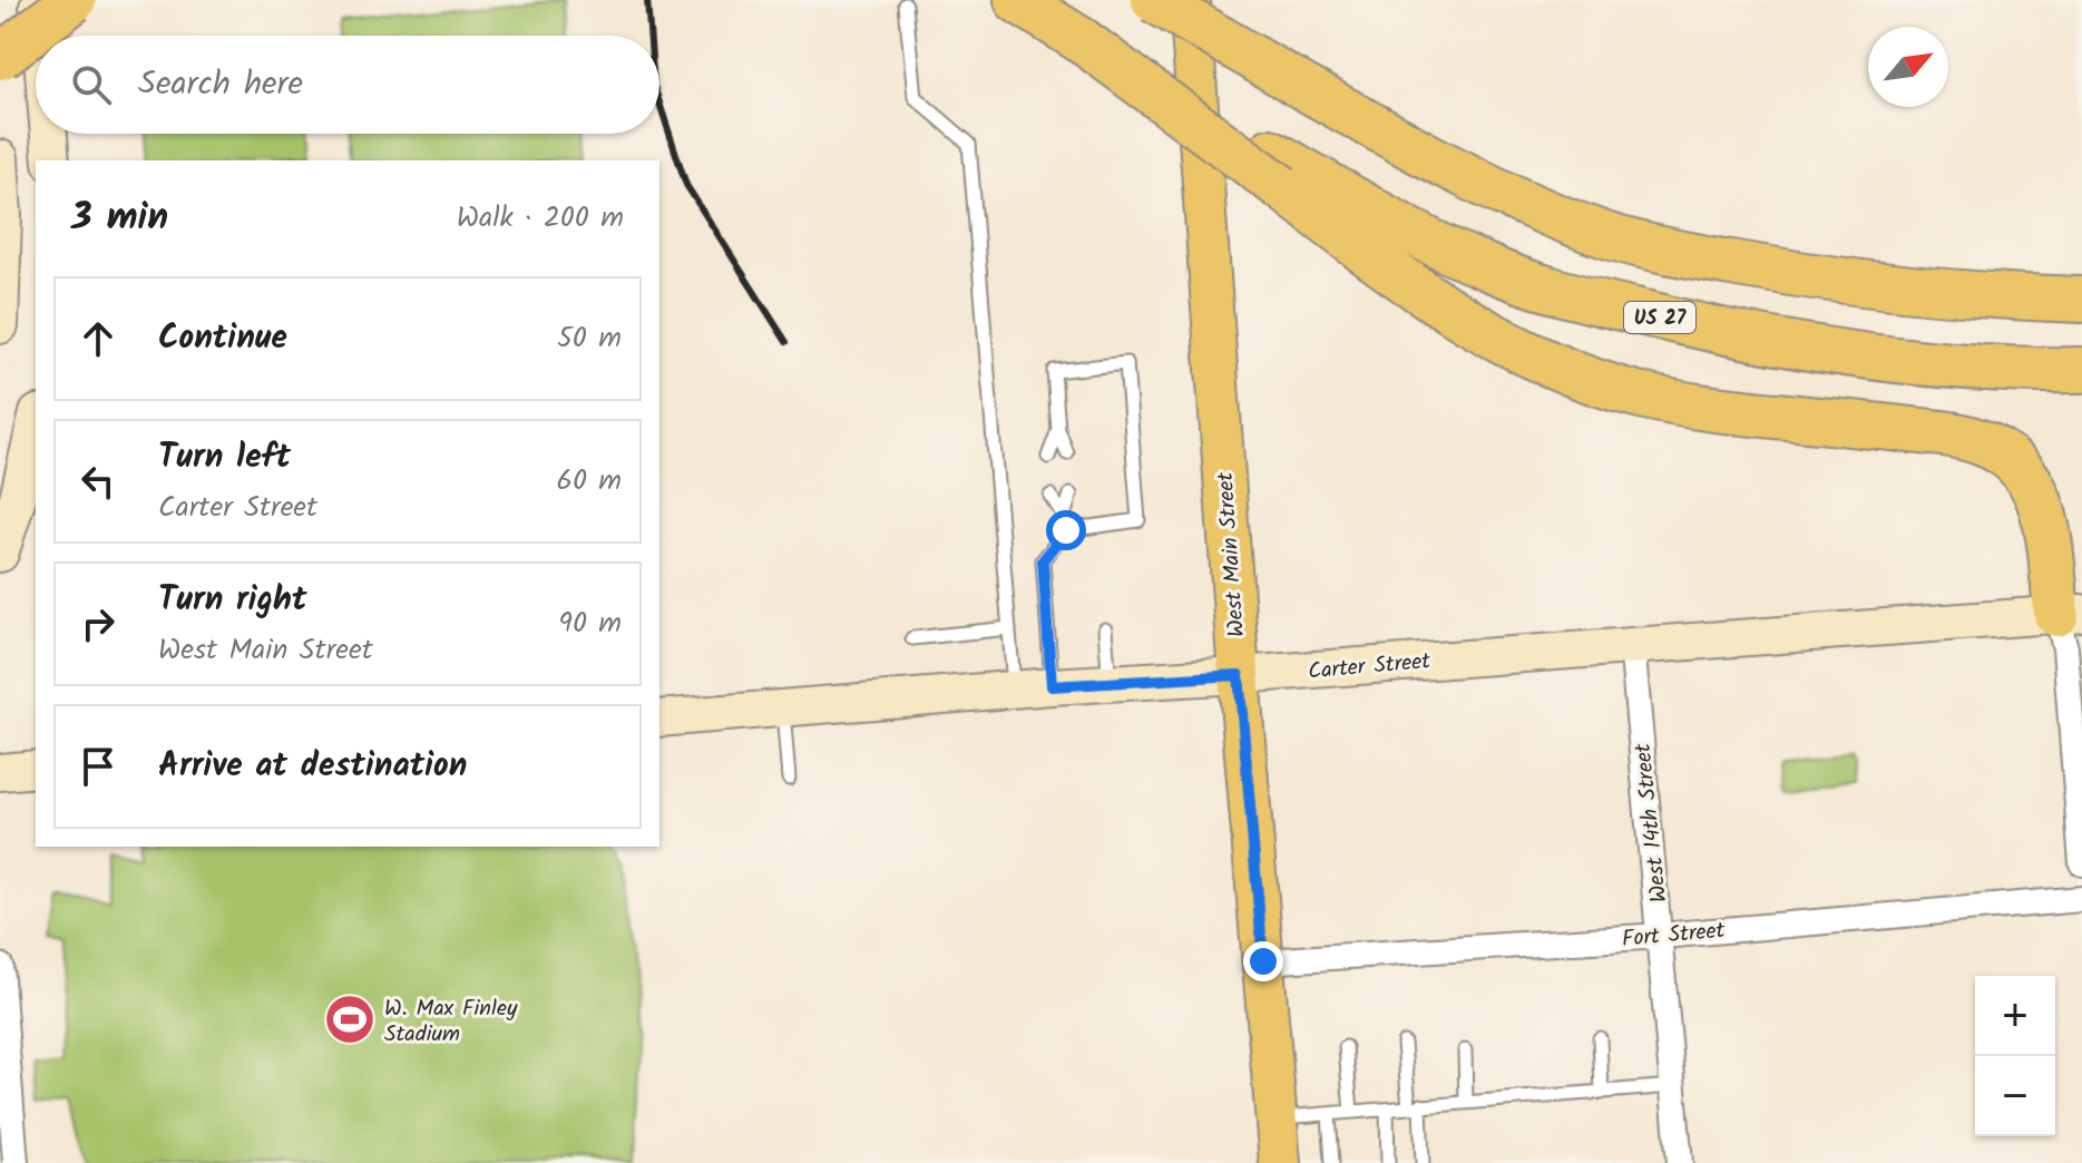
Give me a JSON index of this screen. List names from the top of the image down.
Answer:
{
  "streets": {
    "highway": ["US 27"],
    "main road": ["West Main Street", "Carter Street"],
    "street": ["West 14th Street", "Fort Street"]
  },
  "crossings": [
    ["West Main Street", "Carter Street"],
    ["West Main Street", "Fort Street"],
    ["Carter Street", "West 14th Street"],
    ["West 14th Street", "Fort Street"]
  ],
  "places": {
    "sports": ["W. Max Finley Stadium"]
  },
  "north": "top right",
  "page": {
    "search": "Search here",
    "heading": ["3 min", "Walk · 200 m"],
    "list": [
      ["Continue", "50 m"],
      ["Turn left", "Carter Street", "60 m"],
      ["Turn right", "West Main Street", "90 m"],
      "Arrive at destination"
    ],
    "map_buttons": ["+", "−"]
  }
}
